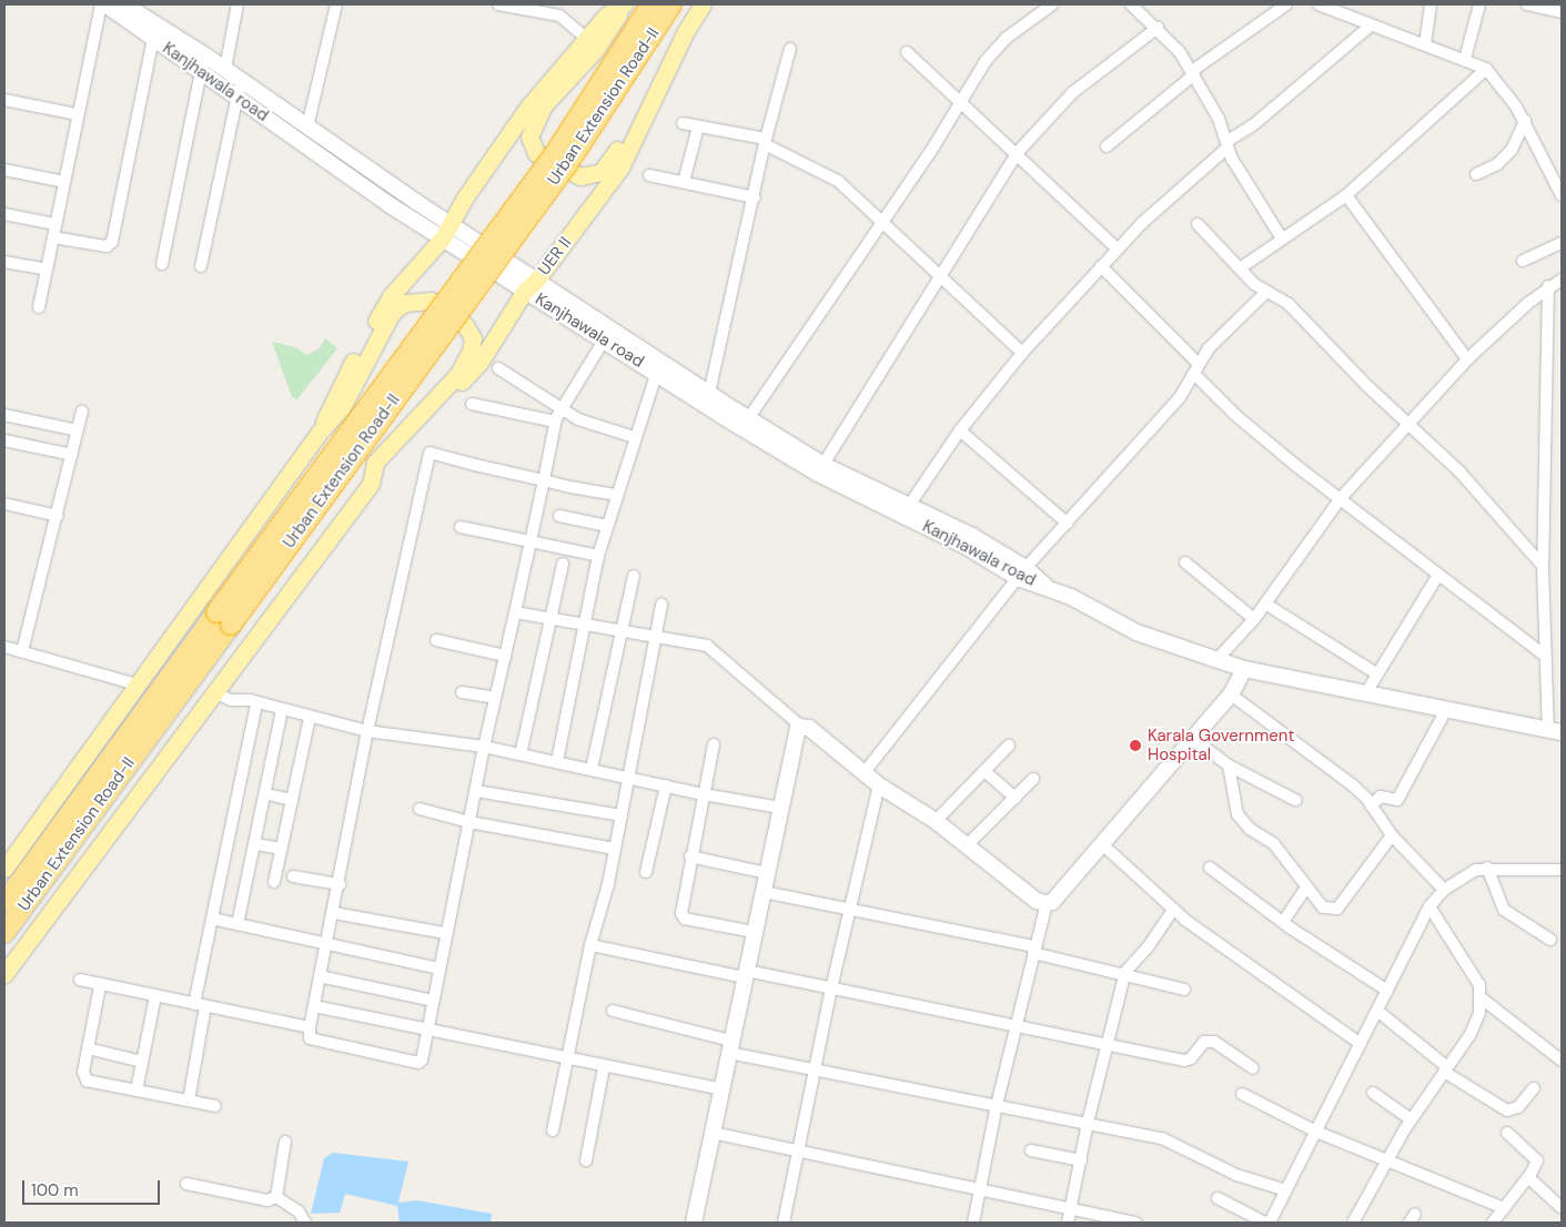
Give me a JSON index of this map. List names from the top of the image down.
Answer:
{
  "streets": {
    "highway": ["Urban Extension Road-II"],
    "main road": ["Kanjhawala road", "UER II"]
  },
  "crossings": [
    ["Kanjhawala road", "UER II"]
  ],
  "places": ["Karala Government Hospital"],
  "scale_bar": "100 m"
}
